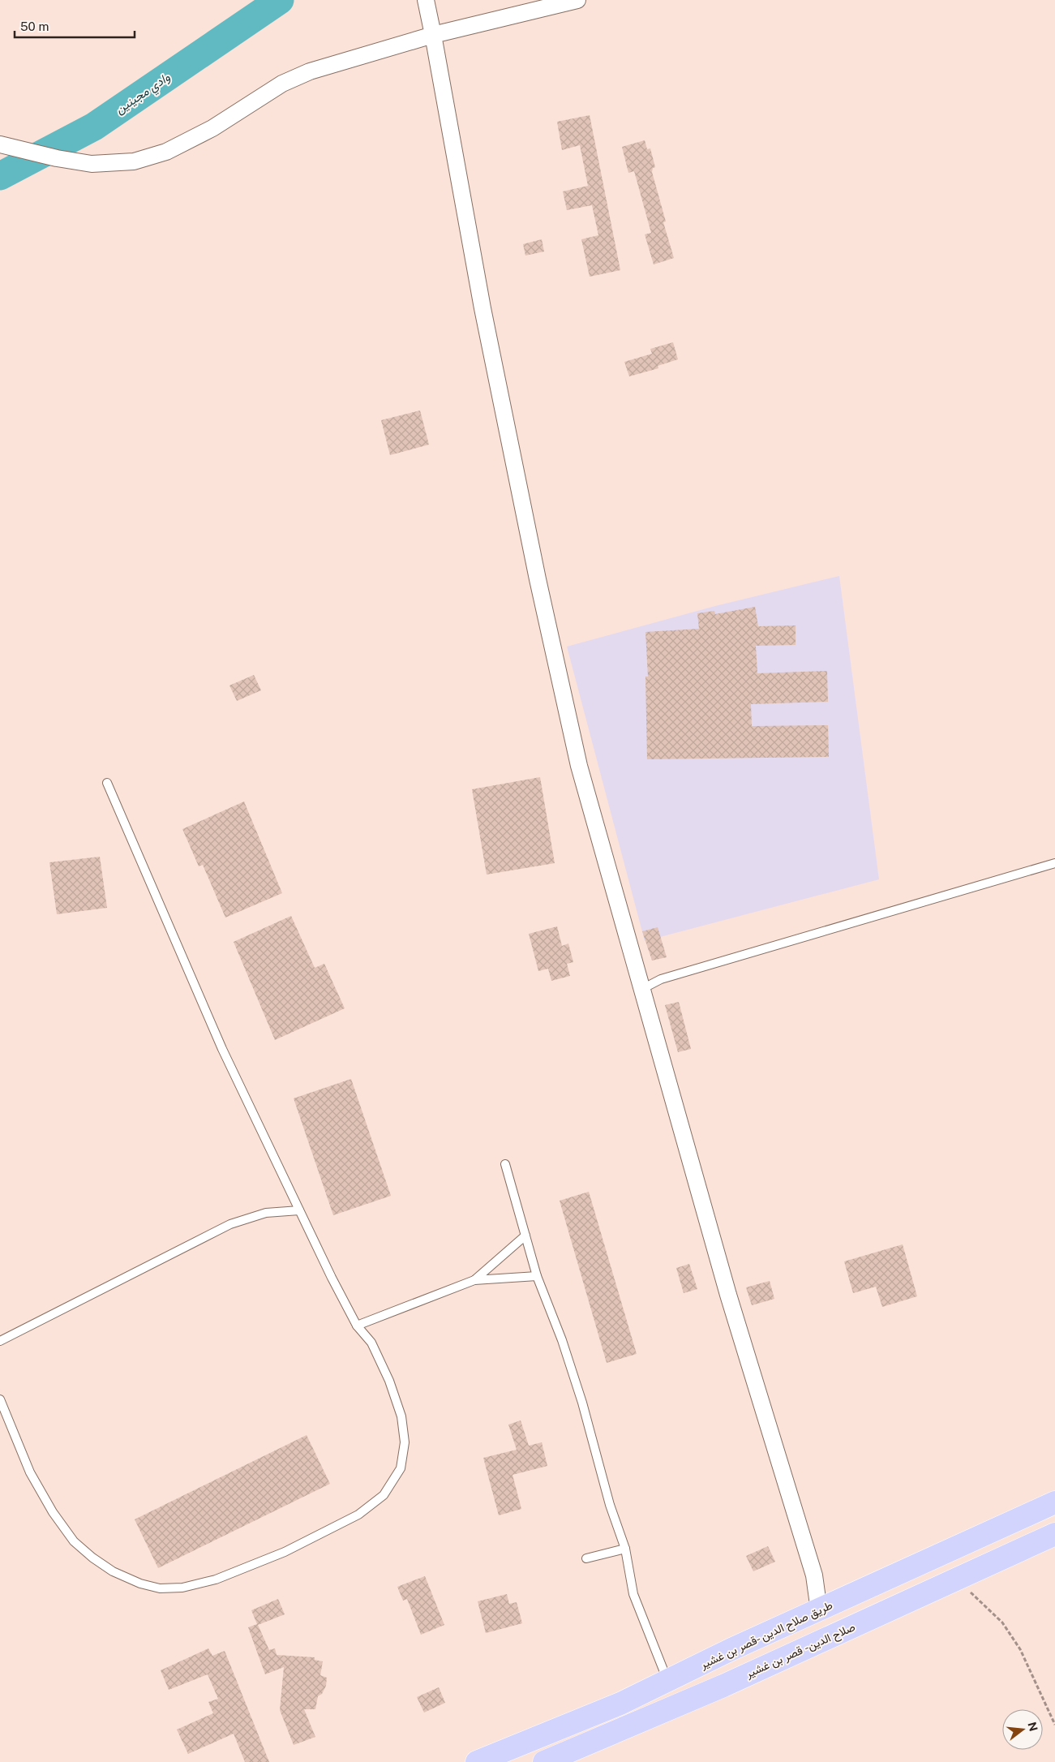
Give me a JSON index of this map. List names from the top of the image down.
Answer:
{
  "streets": {
    "highway": ["طريق صلاح الدين -قصر بن غشير", "صلاح الدين - قصر بن غشير"]
  },
  "water": ["وادي مجينين"],
  "scale_bar": "50 m",
  "north": "right"
}
